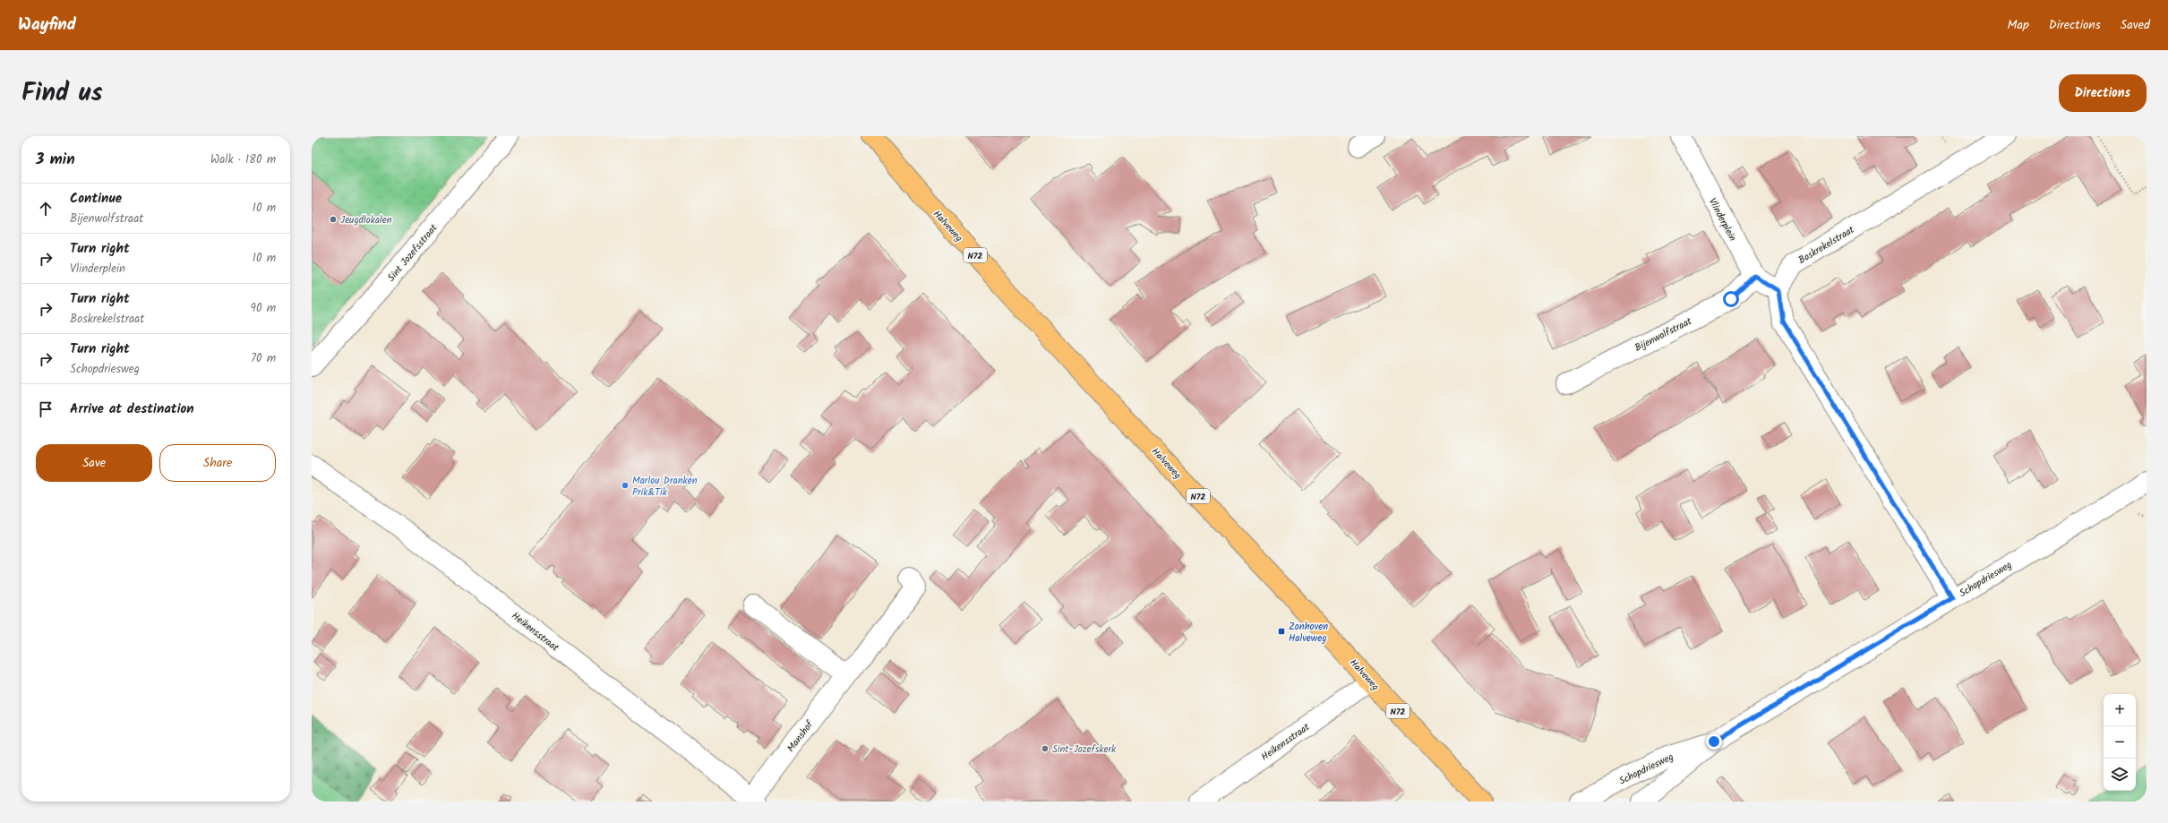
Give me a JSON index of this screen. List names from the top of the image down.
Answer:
{
  "streets": {
    "main road": ["Halveweg", "N72"],
    "street": [
      "Vlinderplein",
      "Boskrekelstraat",
      "Sint Jozefsstraat",
      "Bijenwolfstraat",
      "Schopdriesweg",
      "Heikensstraat",
      "Manshof"
    ]
  },
  "crossings": [
    ["Vlinderplein", "Boskrekelstraat"],
    ["Vlinderplein", "Bijenwolfstraat"],
    ["Halveweg", "Heikensstraat"],
    ["Heikensstraat", "Manshof"]
  ],
  "places": {
    "other": ["Jeugdlokalen", "Marlou Dranken Prik&Tik", "Sint-Jozefskerk"],
    "transit": ["Zonhoven Halveweg"]
  },
  "page": {
    "header": "Wayfind",
    "nav": ["Map", "Directions", "Saved"],
    "title": "Find us",
    "buttons": [
      "Directions",
      ["Save", "Share"]
    ],
    "heading": ["3 min", "Walk · 180 m"],
    "list": [
      ["Continue", "Bijenwolfstraat", "10 m"],
      ["Turn right", "Vlinderplein", "10 m"],
      ["Turn right", "Boskrekelstraat", "90 m"],
      ["Turn right", "Schopdriesweg", "70 m"],
      "Arrive at destination"
    ],
    "map_buttons": ["+", "−"]
  }
}
